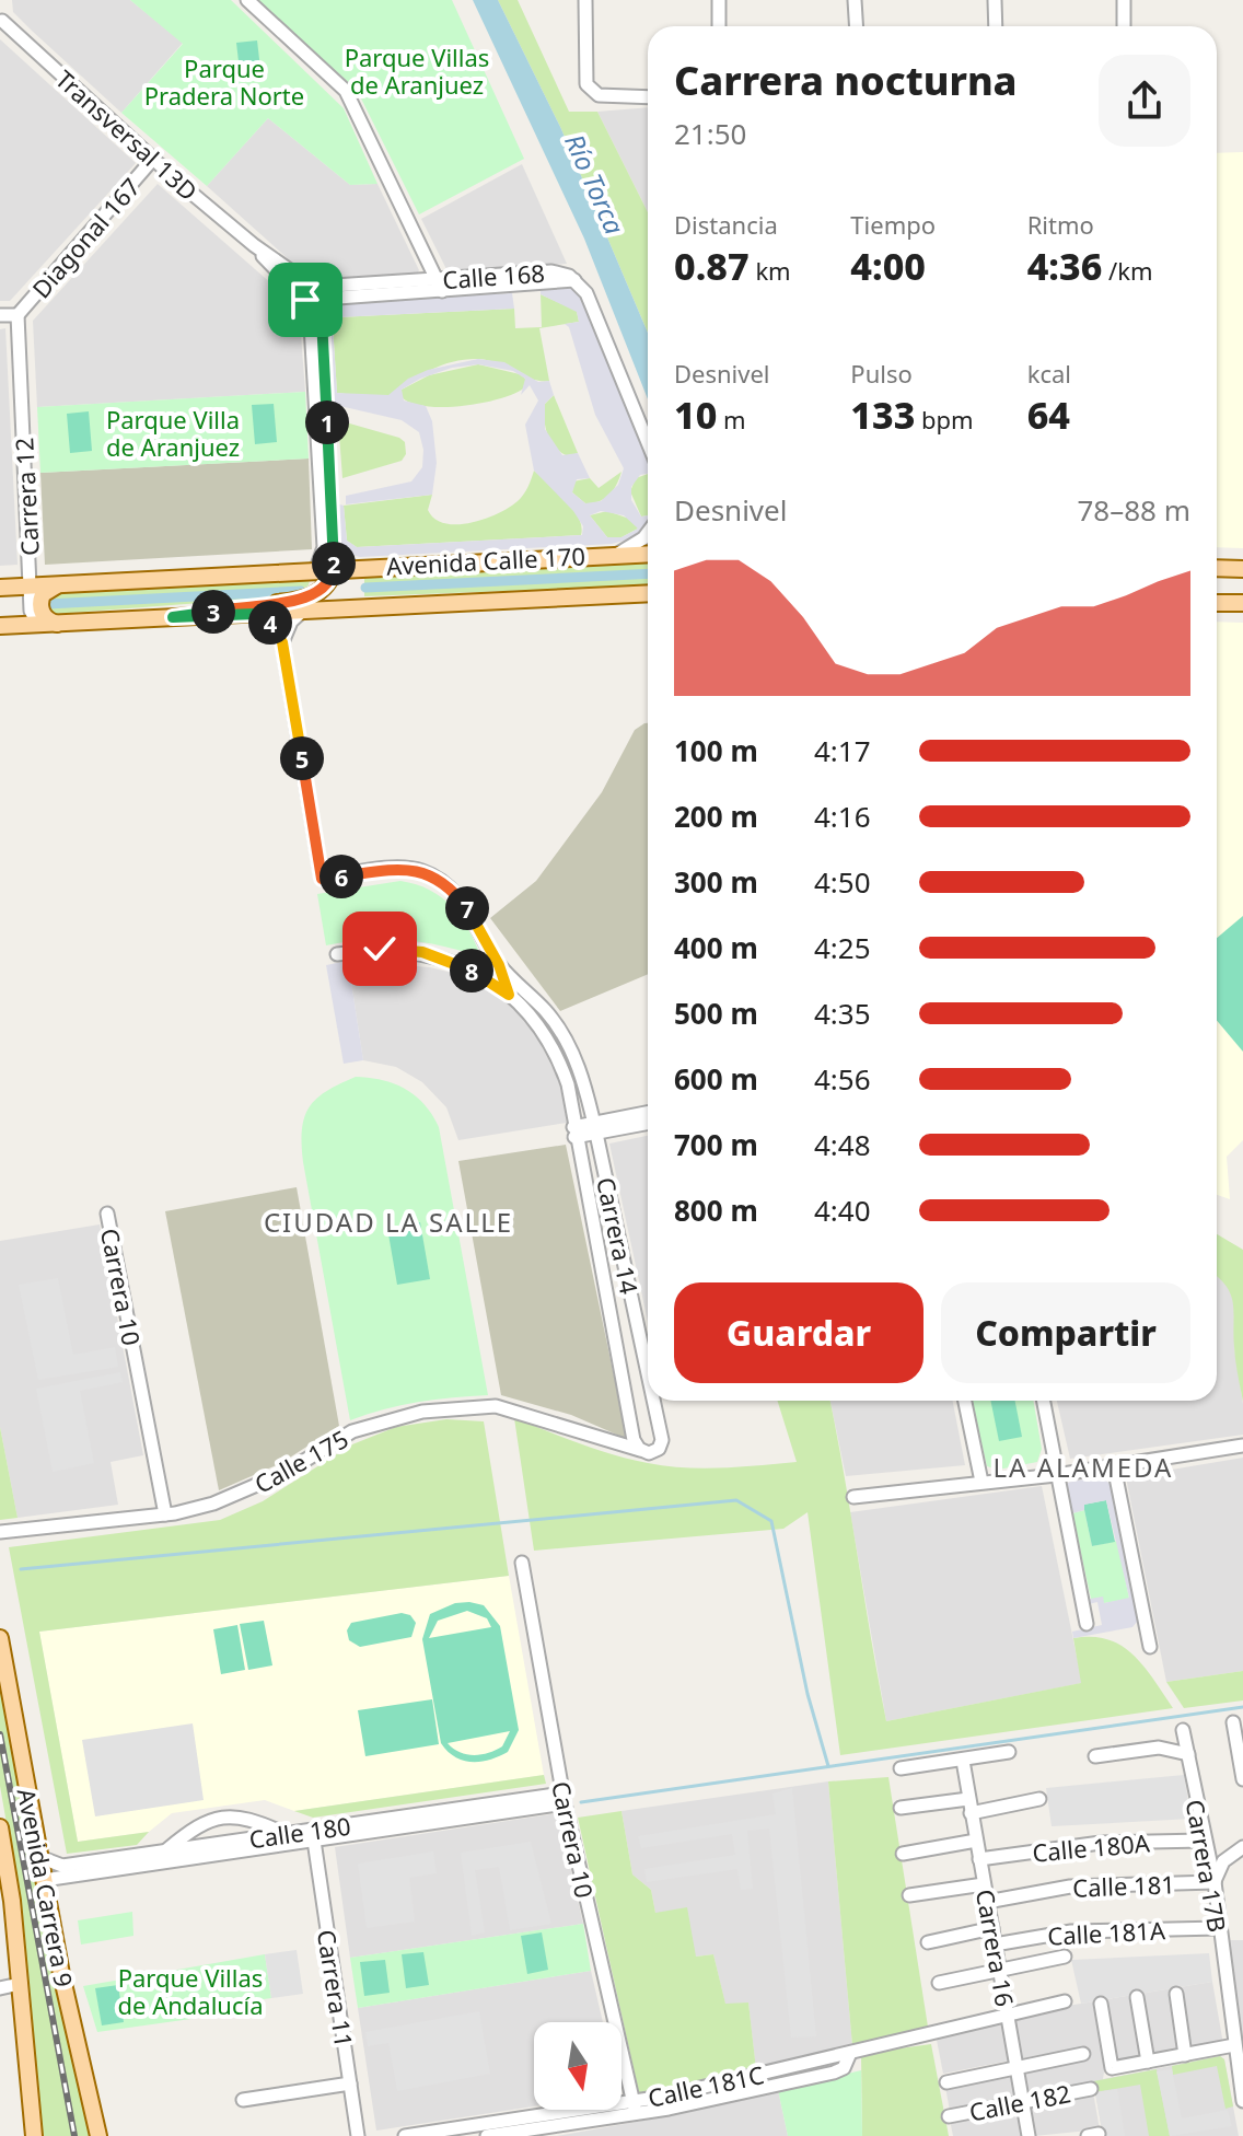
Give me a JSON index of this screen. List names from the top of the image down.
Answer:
{
  "streets": {
    "main road": ["Avenida Calle 170", "Avenida Carrera 9"],
    "street": [
      "Transversal 13D",
      "Diagonal 167",
      "Calle 168",
      "Carrera 12",
      "Carrera 14",
      "Carrera 10",
      "Calle 175",
      "Calle 180",
      "Calle 180A",
      "Carrera 17B",
      "Calle 181",
      "Calle 181A",
      "Carrera 16",
      "Carrera 11",
      "Calle 181C",
      "Calle 182"
    ]
  },
  "crossings": [
    ["Transversal 13D", "Diagonal 167"],
    ["Diagonal 167", "Carrera 12"],
    ["Carrera 12", "Avenida Calle 170"],
    ["Carrera 14", "Calle 175"],
    ["Carrera 10", "Calle 175"],
    ["Carrera 10", "Calle 180"],
    ["Carrera 10", "Calle 181C"],
    ["Calle 180", "Avenida Carrera 9"],
    ["Calle 180", "Carrera 11"],
    ["Calle 180A", "Carrera 17B"],
    ["Calle 180A", "Carrera 16"],
    ["Carrera 17B", "Calle 181"],
    ["Carrera 17B", "Calle 181A"],
    ["Calle 181", "Carrera 16"],
    ["Calle 181A", "Carrera 16"],
    ["Carrera 16", "Calle 181C"],
    ["Carrera 16", "Calle 182"]
  ],
  "districts": ["CIUDAD LA SALLE", "LA ALAMEDA"],
  "water": ["Río Torca"],
  "parks": [
    "Parque Villas de Aranjuez",
    "Parque Pradera Norte",
    "Parque Villa de Aranjuez",
    "Parque Villas de Andalucía"
  ],
  "north": "bottom",
  "page": {
    "heading": ["Carrera nocturna", "21:50"],
    "stats": [
      ["Distancia", "0.87 km"],
      ["Tiempo", "4:00"],
      ["Ritmo", "4:36 /km"],
      ["Desnivel", "10 m"],
      ["Pulso", "133 bpm"],
      ["kcal", "64"]
    ],
    "pins": [
      "1",
      "2",
      "3",
      "4",
      "5",
      "6",
      "7",
      "8"
    ],
    "chart": ["Desnivel", "78–88 m"],
    "list": [
      {
        "name": "100 m",
        "note": "4:17"
      },
      {
        "name": "200 m",
        "note": "4:16"
      },
      {
        "name": "300 m",
        "note": "4:50"
      },
      {
        "name": "400 m",
        "note": "4:25"
      },
      {
        "name": "500 m",
        "note": "4:35"
      },
      {
        "name": "600 m",
        "note": "4:56"
      },
      {
        "name": "700 m",
        "note": "4:48"
      },
      {
        "name": "800 m",
        "note": "4:40"
      }
    ],
    "buttons": ["Guardar", "Compartir"]
  }
}
